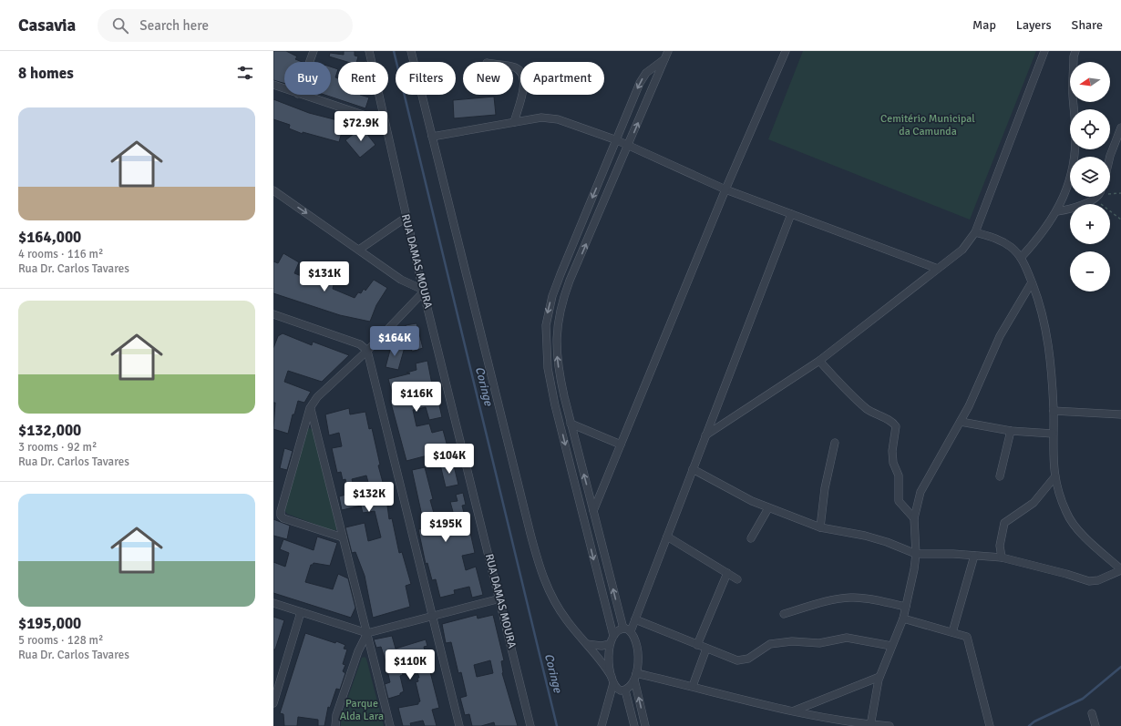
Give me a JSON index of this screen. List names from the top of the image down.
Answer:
{
  "streets": {
    "street": ["RUA DAMAS MOURA"]
  },
  "water": ["Coringe"],
  "parks": ["Cemitério Municipal da Camunda", "Parque Alda Lara"],
  "north": "left",
  "page": {
    "header": "Casavia",
    "search": "Search here",
    "nav": ["Map", "Layers", "Share"],
    "heading": "8 homes",
    "map_buttons": ["+", "−"],
    "chip": [
      "Buy",
      "Rent",
      "Filters",
      "New",
      "Apartment"
    ],
    "list": [
      {
        "name": "$164,000",
        "note": "4 rooms · 116 m² · Rua Dr. Carlos Tavares"
      },
      {
        "name": "$132,000",
        "note": "3 rooms · 92 m² · Rua Dr. Carlos Tavares"
      },
      {
        "name": "$195,000",
        "note": "5 rooms · 128 m² · Rua Dr. Carlos Tavares"
      }
    ],
    "price": [
      "$72.9K",
      "$131K",
      "$164K",
      "$116K",
      "$104K",
      "$132K",
      "$195K",
      "$110K"
    ]
  }
}
